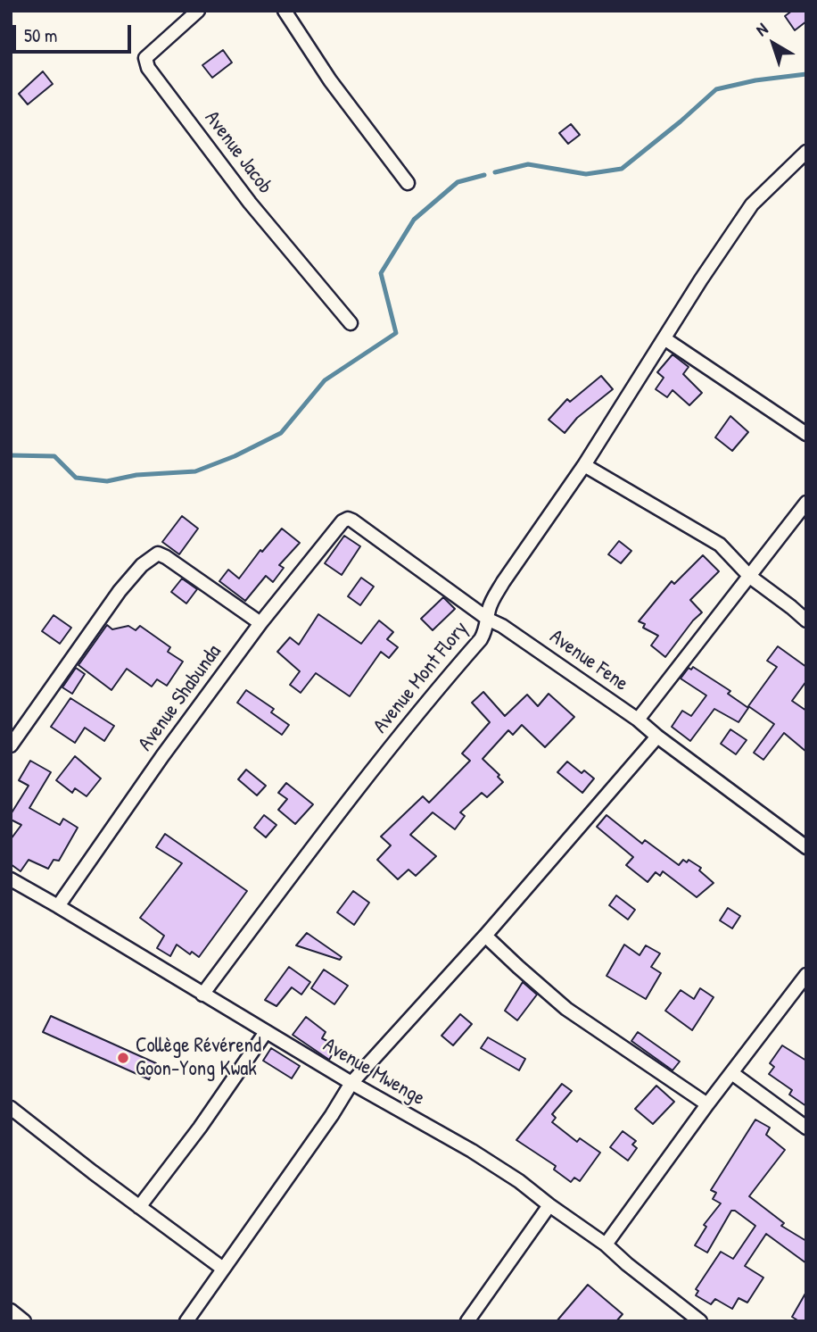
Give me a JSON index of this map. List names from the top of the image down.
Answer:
{
  "streets": {
    "street": [
      "Avenue Jacob",
      "Avenue Fene",
      "Avenue Mont Flory",
      "Avenue Shabunda",
      "Avenue Mwenge"
    ]
  },
  "crossings": [
    ["Avenue Fene", "Avenue Mont Flory"],
    ["Avenue Fene", "Avenue Shabunda"],
    ["Avenue Mont Flory", "Avenue Mwenge"],
    ["Avenue Shabunda", "Avenue Mwenge"]
  ],
  "places": ["Collège Révérend Goon-Yong Kwak"],
  "scale_bar": "50 m",
  "north": "top left"
}
